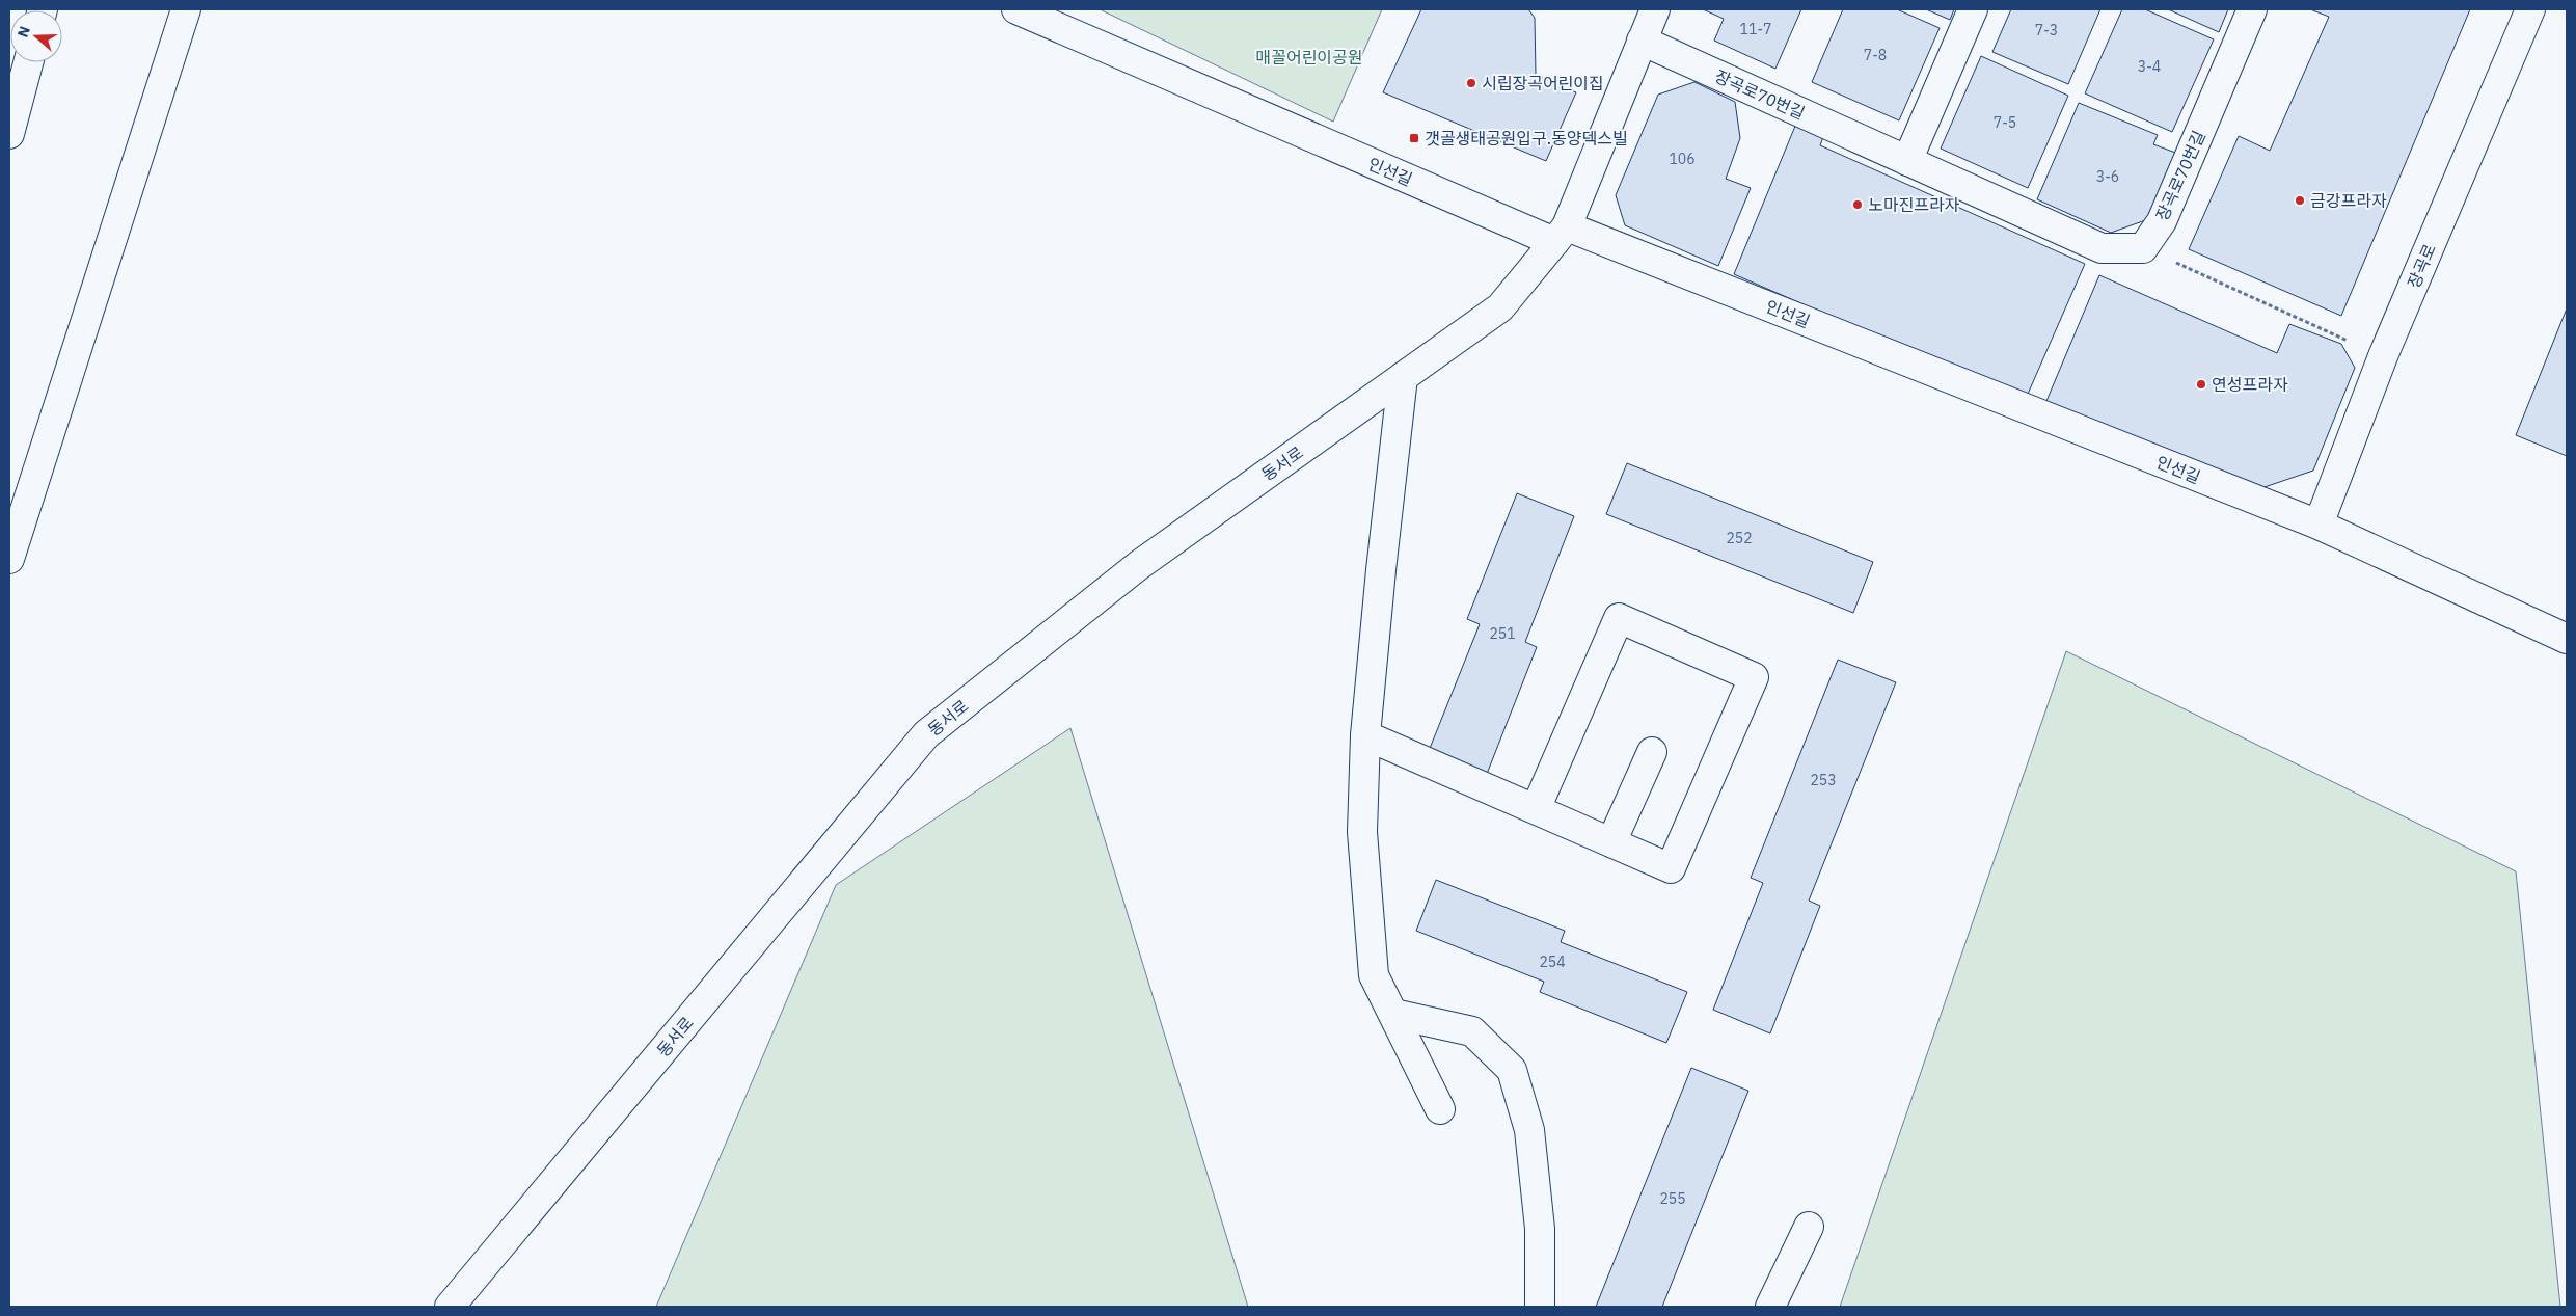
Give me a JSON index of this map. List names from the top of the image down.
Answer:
{
  "streets": {
    "street": [
      "장곡로70번길",
      "인선길",
      "장곡로",
      "동서로"
    ]
  },
  "crossings": [
    ["장곡로70번길", "동서로"],
    ["인선길", "장곡로"],
    ["인선길", "동서로"]
  ],
  "parks": ["매꼴어린이공원"],
  "places": {
    "other": [
      "시립장곡어린이집",
      "금강프라자",
      "노마진프라자",
      "연성프라자"
    ],
    "transit": ["갯골생태공원입구.동양덱스빌"]
  },
  "house_numbers": [
    "11-7",
    "7-3",
    "7-8",
    "3-4",
    "7-5",
    "106",
    "3-6",
    "252",
    "251",
    "253",
    "254",
    "255"
  ],
  "north": "left"
}
